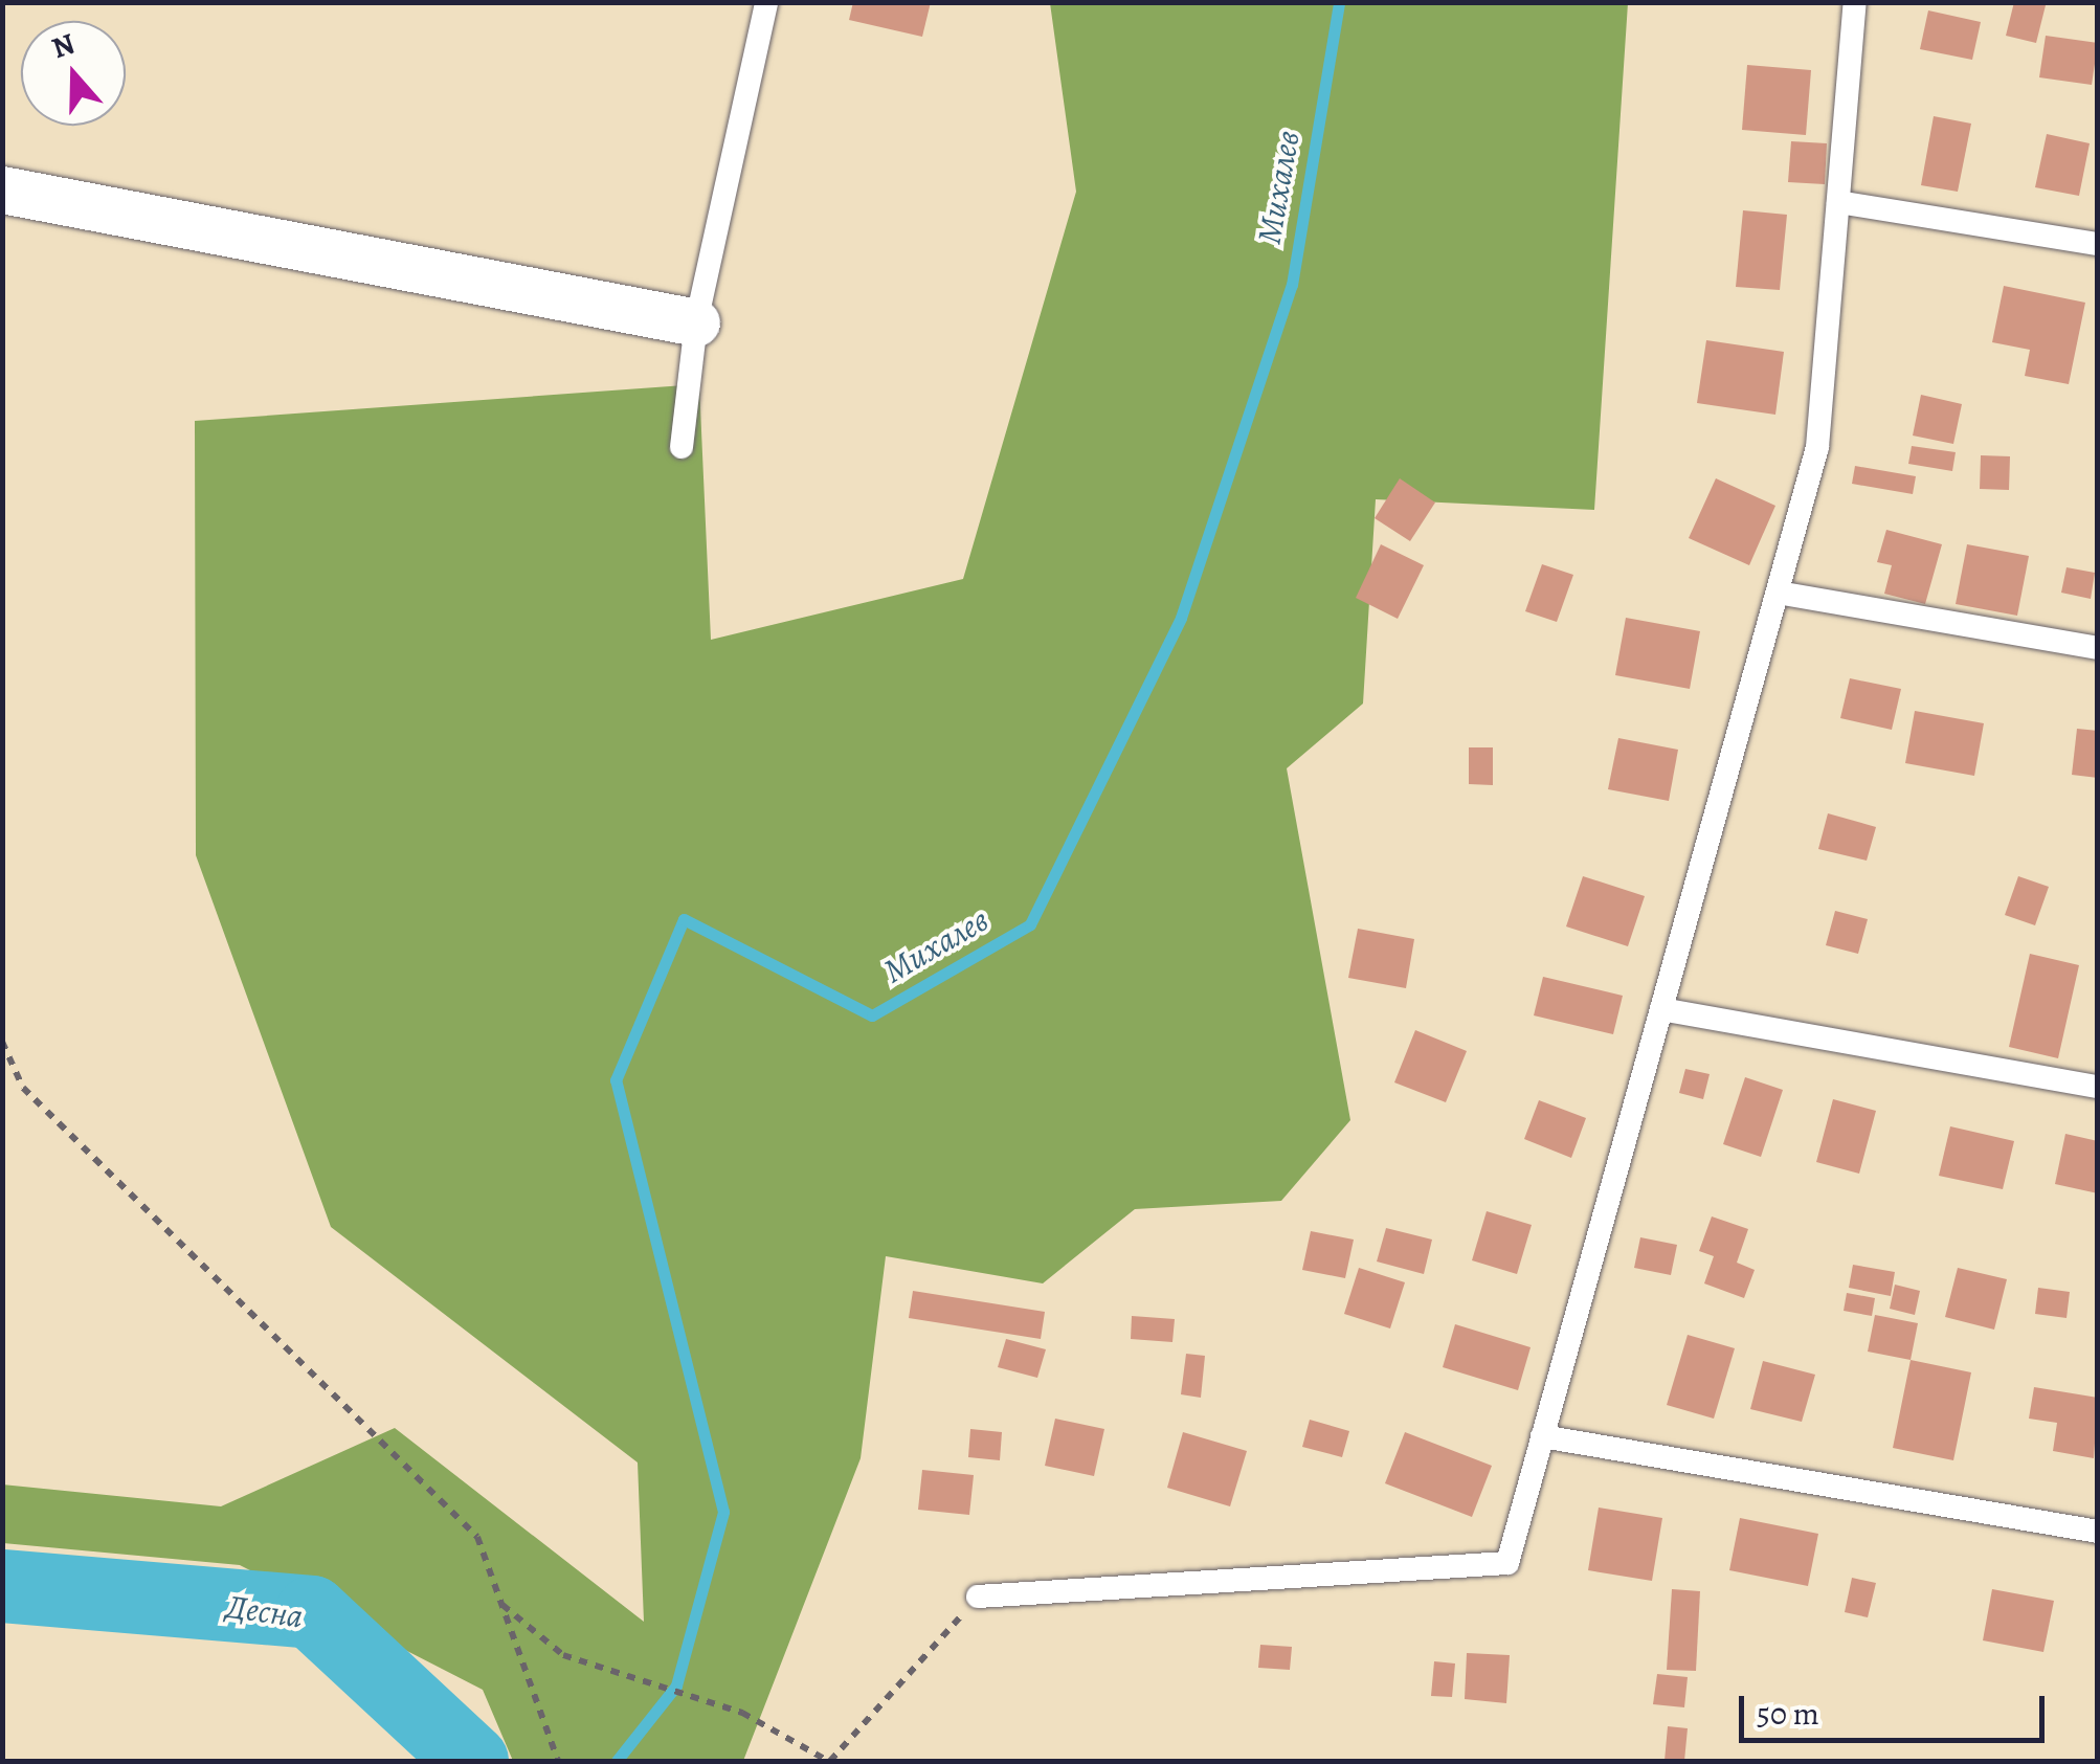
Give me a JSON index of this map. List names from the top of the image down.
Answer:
{
  "water": ["Михалев", "Десна"],
  "scale_bar": "50 m",
  "north": "top"
}
